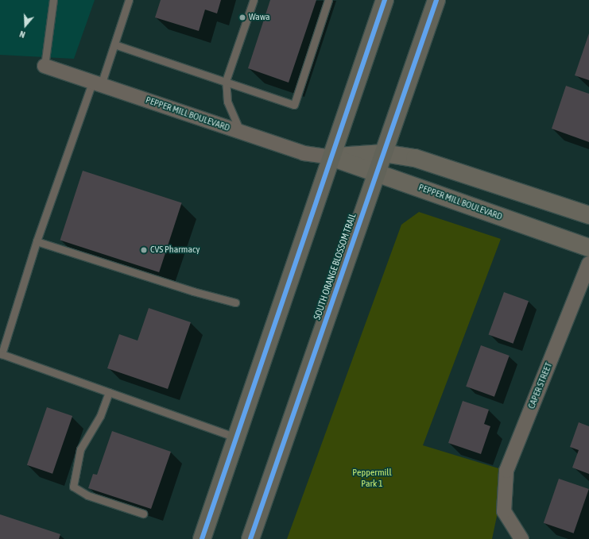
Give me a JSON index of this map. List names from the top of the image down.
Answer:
{
  "streets": {
    "main road": ["SOUTH ORANGE BLOSSOM TRAIL"],
    "street": ["PEPPER MILL BOULEVARD", "CAPER STREET"]
  },
  "crossings": [
    ["PEPPER MILL BOULEVARD", "SOUTH ORANGE BLOSSOM TRAIL"]
  ],
  "parks": ["Peppermill Park 1"],
  "places": ["Wawa", "CVS Pharmacy"],
  "north": "bottom"
}
